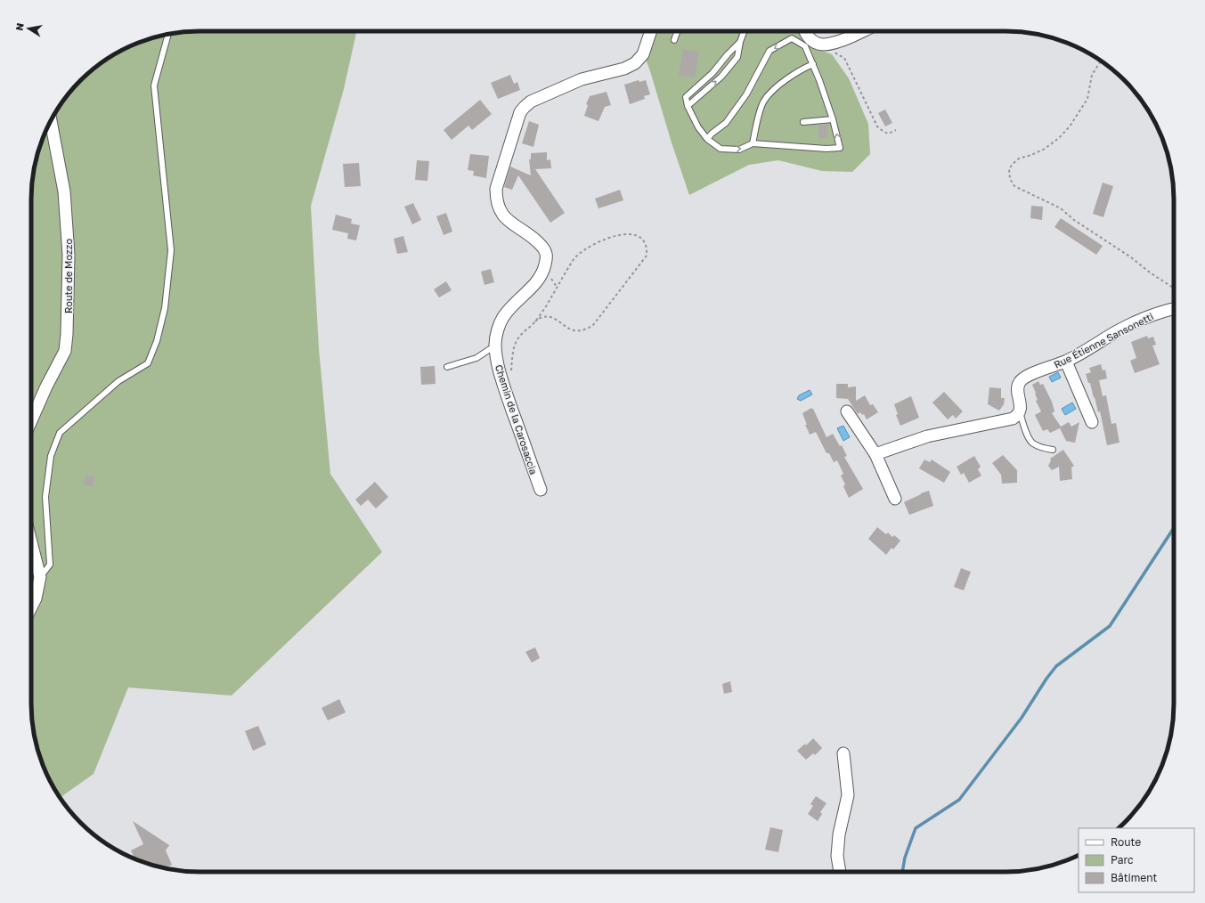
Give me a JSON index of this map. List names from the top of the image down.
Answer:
{
  "streets": {
    "street": ["Route de Mozzo", "Rue Étienne Sansonetti", "Chemin de la Carosaccia"]
  },
  "legend": ["Route", "Parc", "Bâtiment"],
  "north": "left"
}
